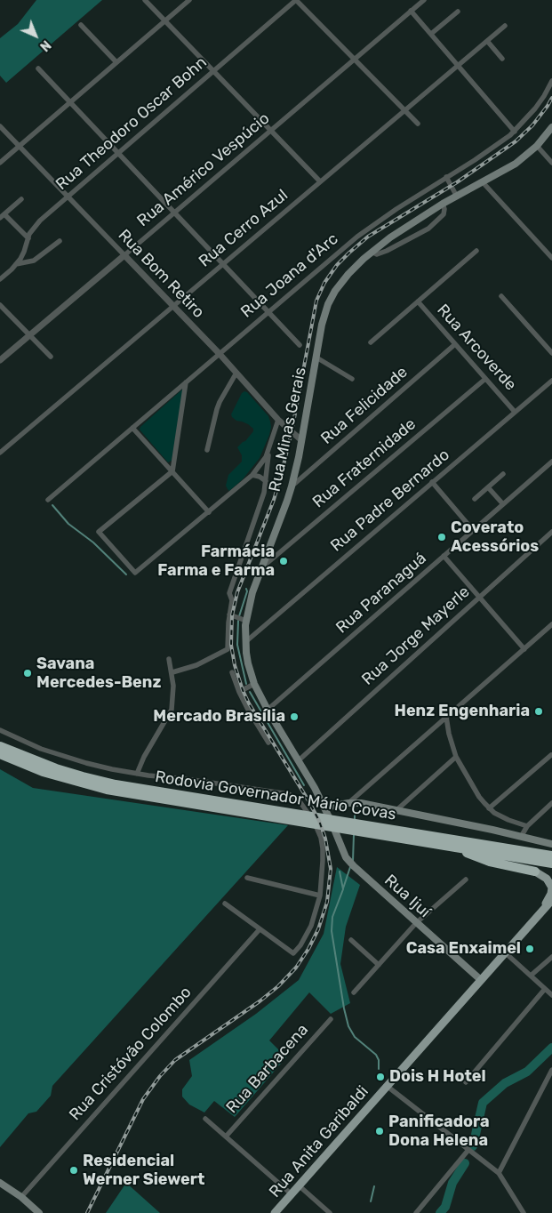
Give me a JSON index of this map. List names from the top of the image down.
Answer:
{
  "streets": {
    "highway": ["Rodovia Governador Mário Covas"],
    "main road": ["Rua Minas Gerais", "Rua Ijuí", "Rua Anita Garibaldi"],
    "street": [
      "Rua Theodoro Oscar Bohn",
      "Rua Américo Vespúcio",
      "Rua Cerro Azul",
      "Rua Bom Retiro",
      "Rua Joana d'Arc",
      "Rua Arcoverde",
      "Rua Felicidade",
      "Rua Fraternidade",
      "Rua Padre Bernardo",
      "Rua Paranaguá",
      "Rua Jorge Mayerle",
      "Rua Cristóvão Colombo",
      "Rua Barbacena"
    ]
  },
  "crossings": [
    ["Rua Theodoro Oscar Bohn", "Rua Bom Retiro"],
    ["Rua Américo Vespúcio", "Rua Bom Retiro"],
    ["Rua Cerro Azul", "Rua Bom Retiro"],
    ["Rua Bom Retiro", "Rua Joana d'Arc"],
    ["Rua Bom Retiro", "Rua Minas Gerais"],
    ["Rua Arcoverde", "Rua Felicidade"],
    ["Rua Arcoverde", "Rua Fraternidade"],
    ["Rua Arcoverde", "Rua Padre Bernardo"],
    ["Rua Felicidade", "Rua Minas Gerais"],
    ["Rua Minas Gerais", "Rua Fraternidade"],
    ["Rua Minas Gerais", "Rua Padre Bernardo"],
    ["Rua Minas Gerais", "Rua Paranaguá"],
    ["Rua Minas Gerais", "Rua Jorge Mayerle"],
    ["Rua Minas Gerais", "Rua Ijuí"],
    ["Rua Ijuí", "Rua Anita Garibaldi"]
  ],
  "places": [
    "Coverato Acessórios",
    "Farmácia Farma e Farma",
    "Savana Mercedes-Benz",
    "Henz Engenharia",
    "Mercado Brasília",
    "Casa Enxaimel",
    "Dois H Hotel",
    "Panificadora Dona Helena",
    "Residencial Werner Siewert"
  ],
  "north": "bottom right"
}
